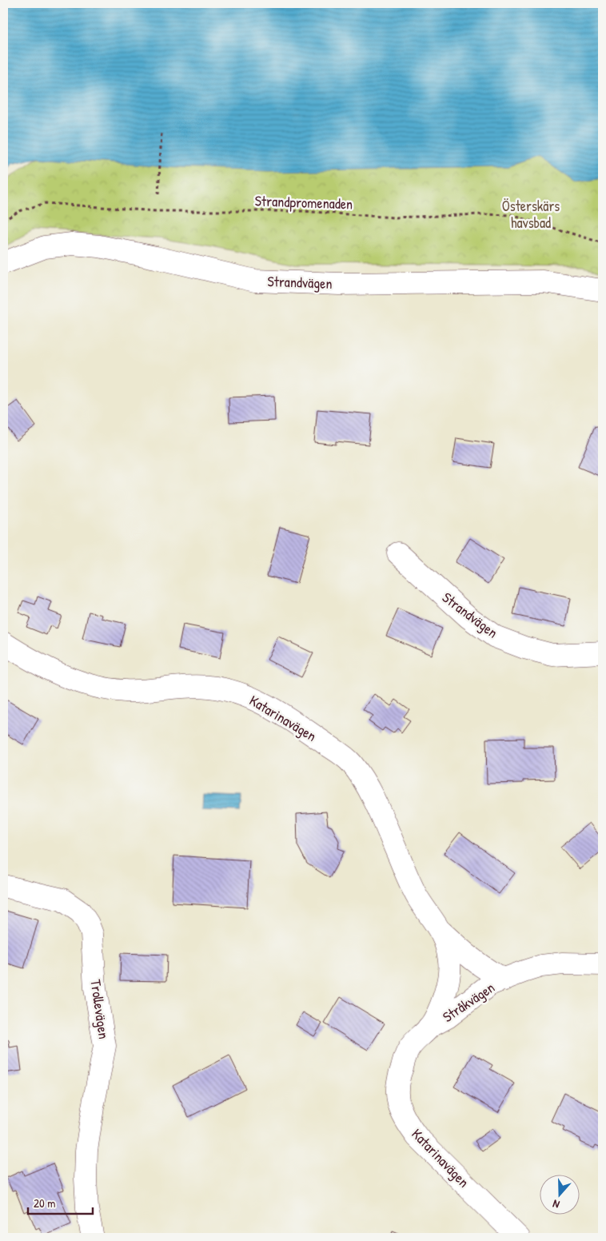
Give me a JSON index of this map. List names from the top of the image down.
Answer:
{
  "streets": {
    "street": [
      "Strandvägen",
      "Katarinavägen",
      "Stråkvägen",
      "Trollevägen"
    ],
    "path": ["Strandpromenaden"]
  },
  "crossings": [
    ["Katarinavägen", "Stråkvägen"]
  ],
  "parks": ["Österskärs havsbad"],
  "scale_bar": "20 m",
  "north": "bottom"
}
